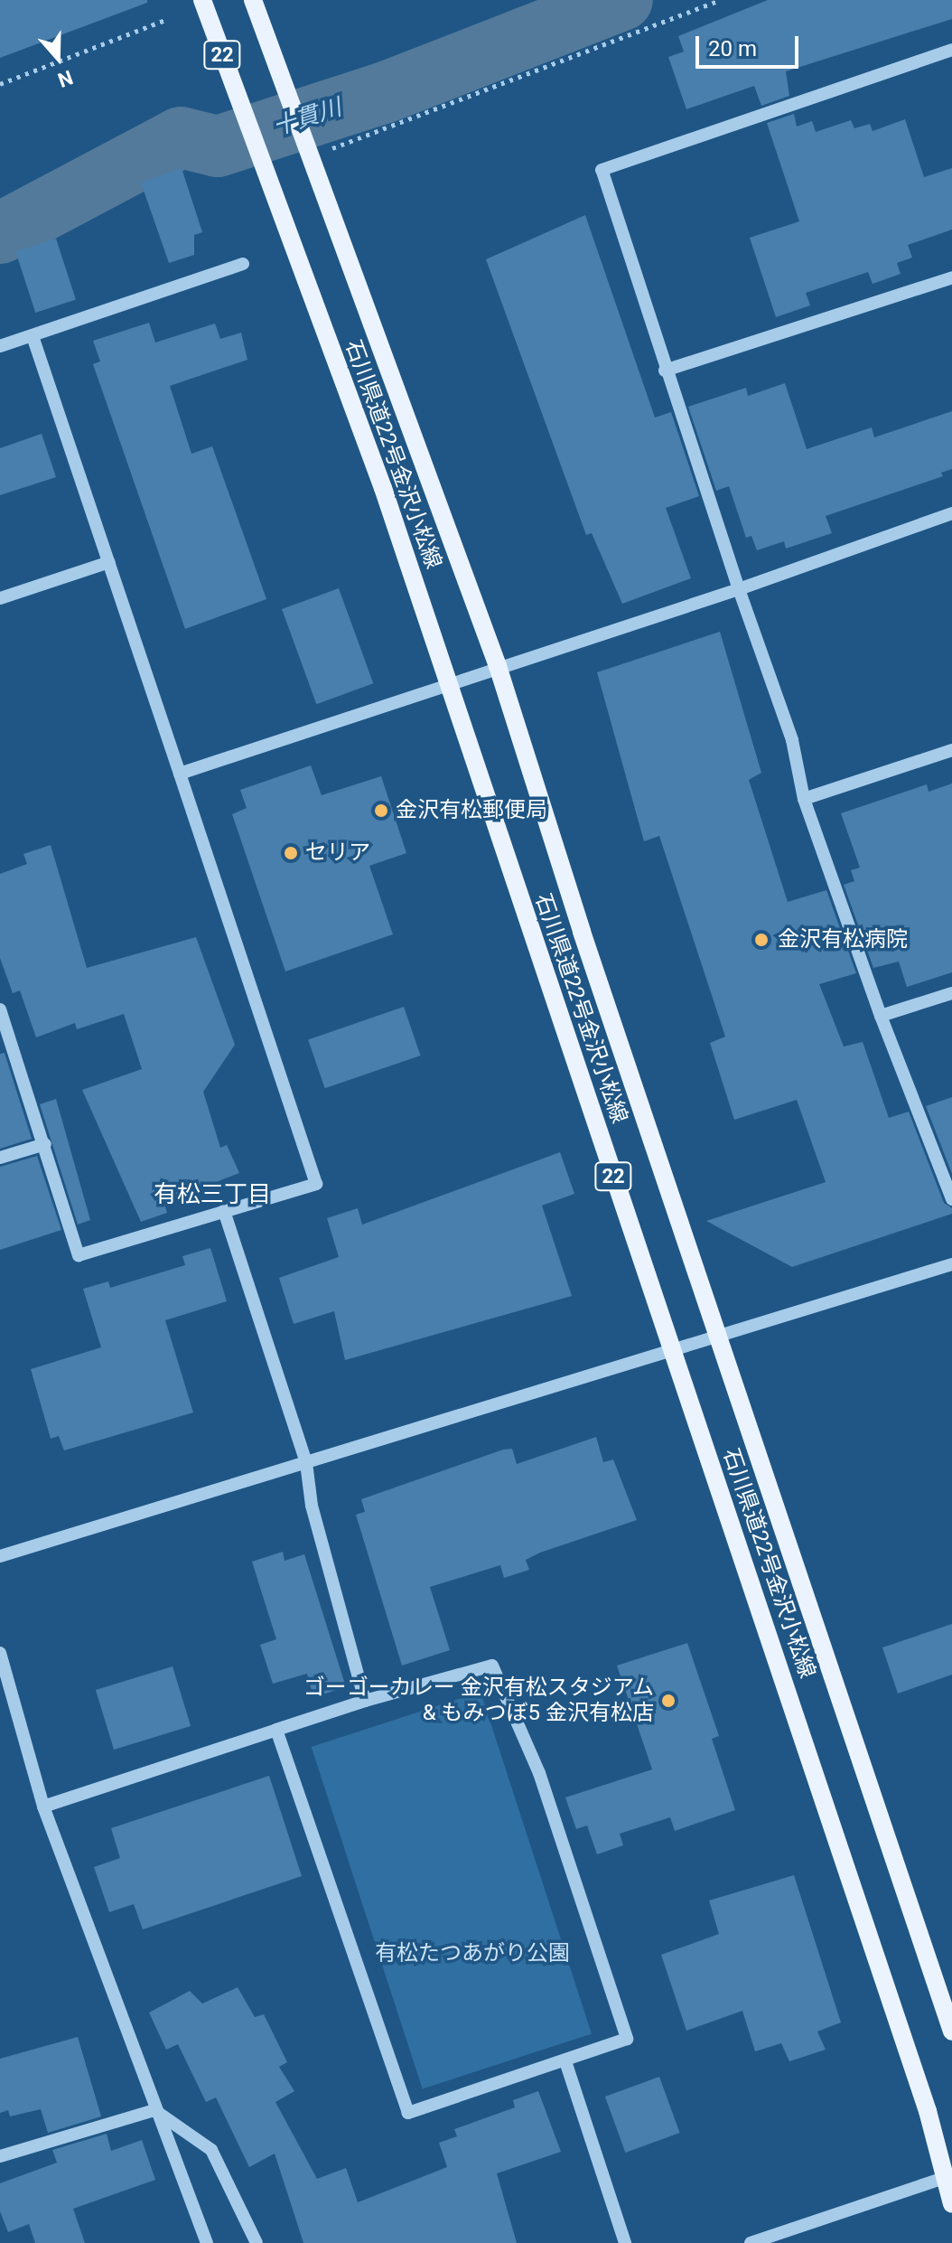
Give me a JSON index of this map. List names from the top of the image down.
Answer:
{
  "streets": {
    "main road": ["22", "石川県道22号金沢小松線"]
  },
  "districts": ["有松三丁目"],
  "water": ["十貫川"],
  "parks": ["有松たつあがり公園"],
  "places": [
    "金沢有松郵便局",
    "セリア",
    "金沢有松病院",
    "ゴーゴーカレー 金沢有松スタジアム & もみつぼ5 金沢有松店"
  ],
  "scale_bar": "20 m",
  "north": "bottom"
}
